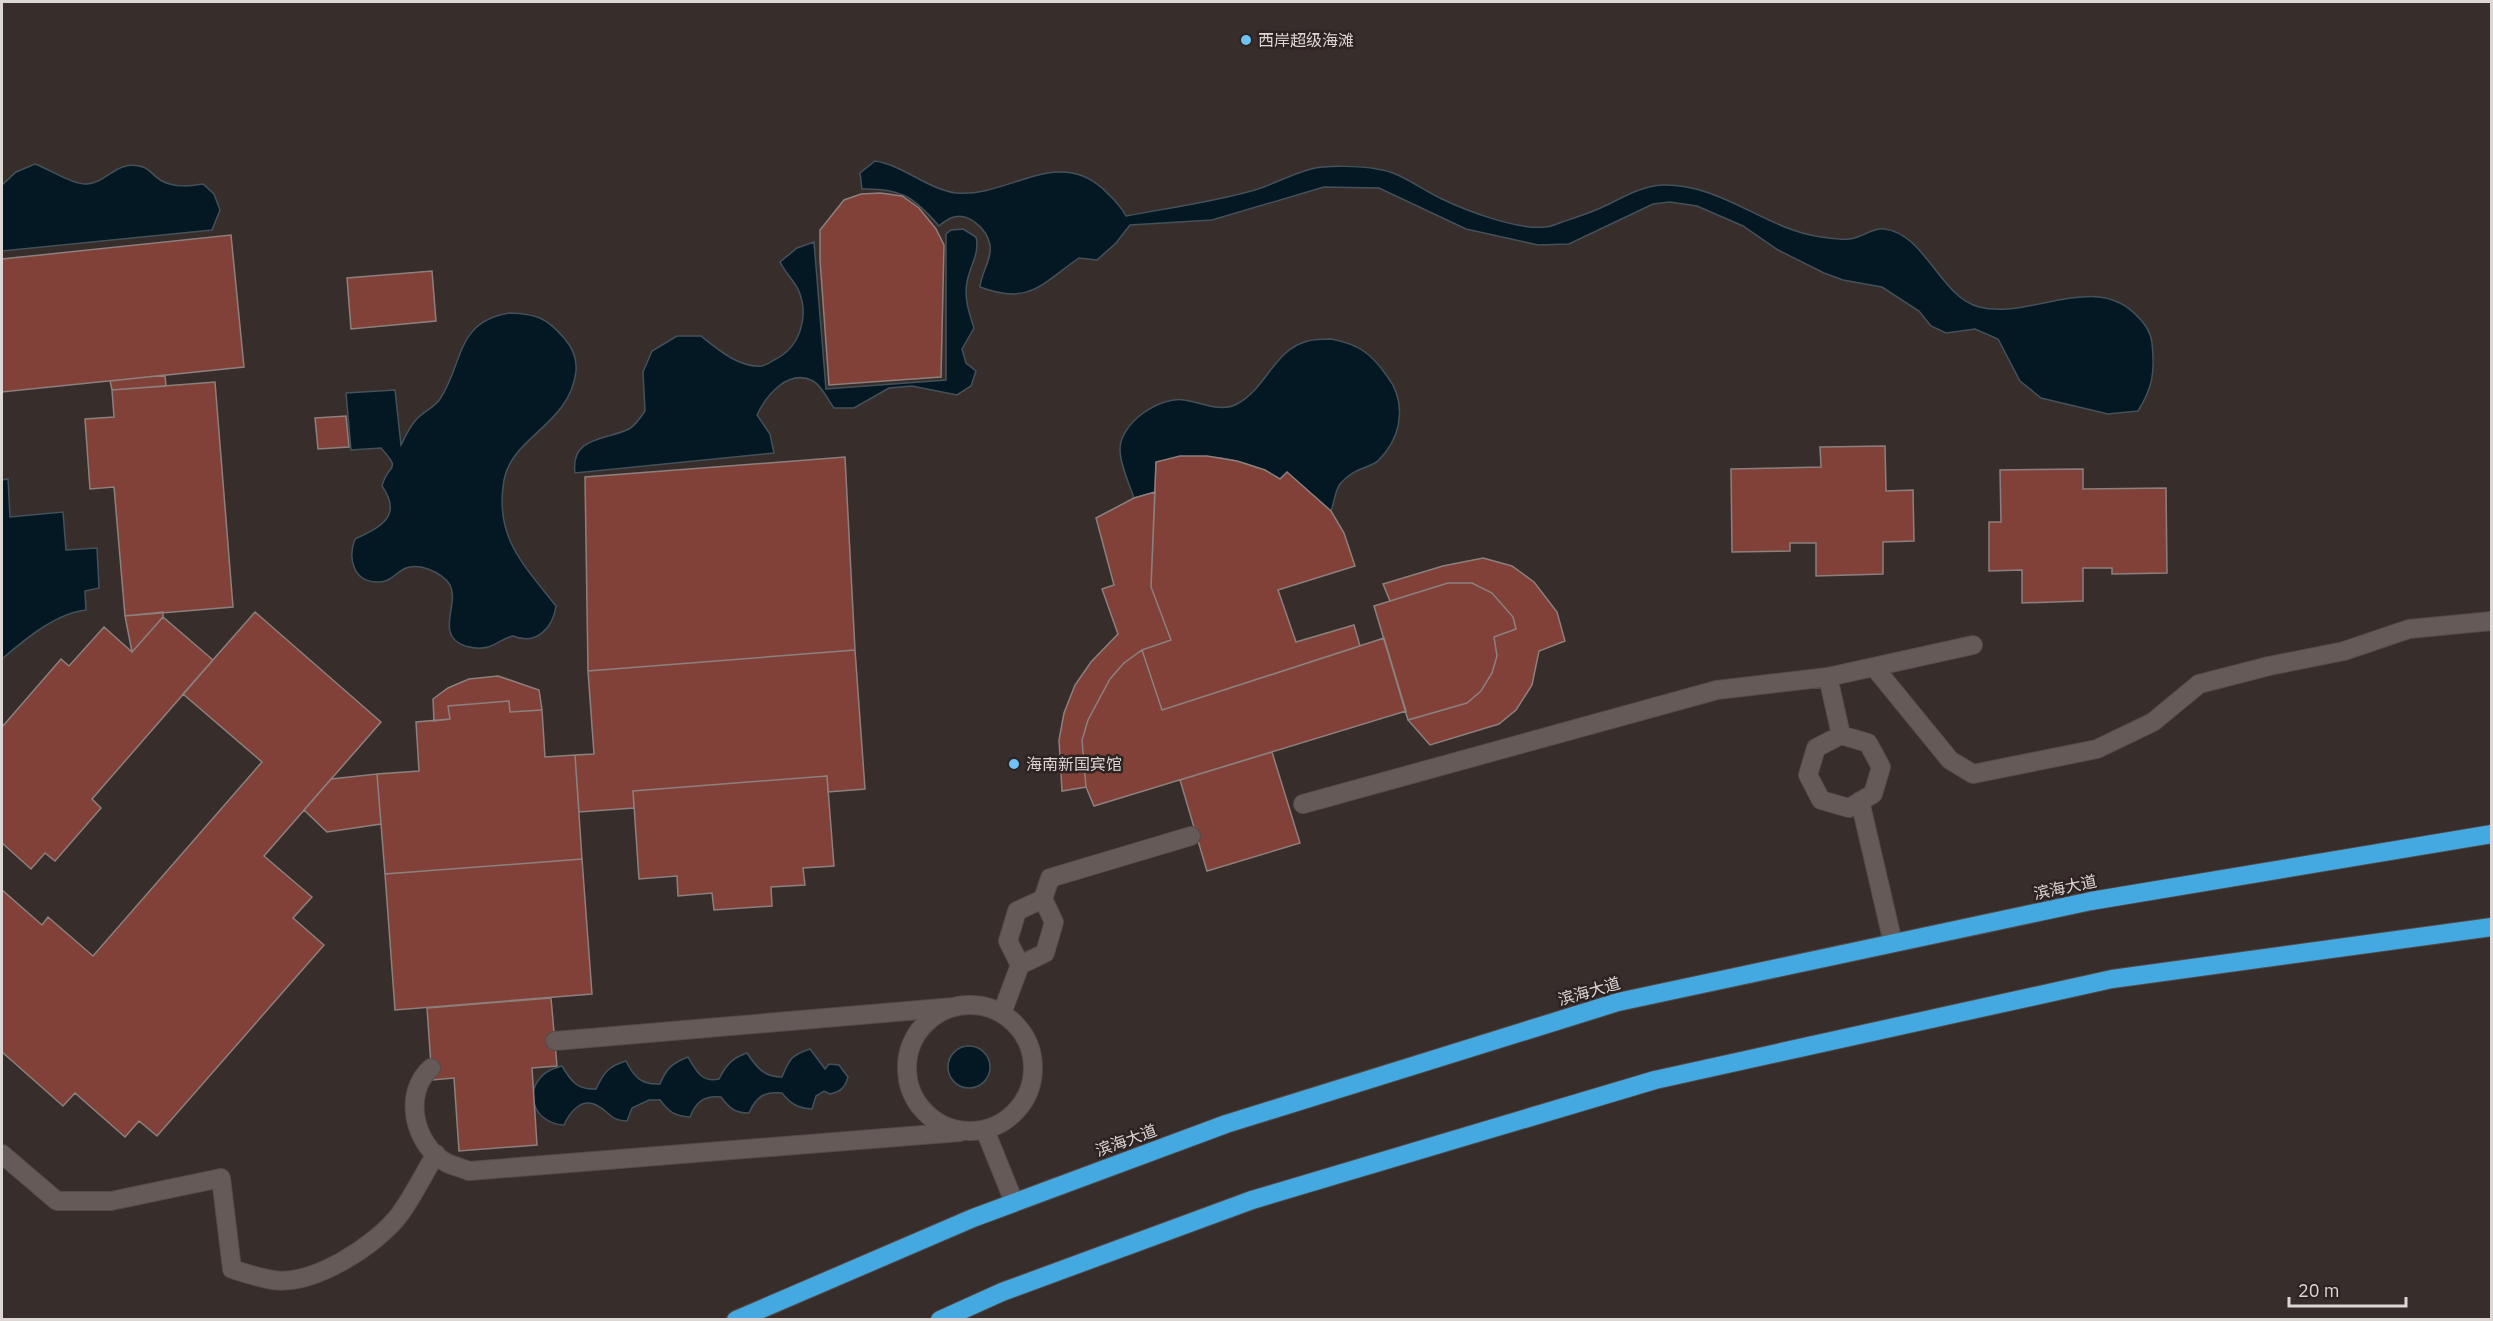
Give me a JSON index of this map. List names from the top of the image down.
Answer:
{
  "streets": {
    "highway": ["滨海大道"]
  },
  "places": ["西岸超级海滩", "海南新国宾馆"],
  "scale_bar": "20 m"
}
